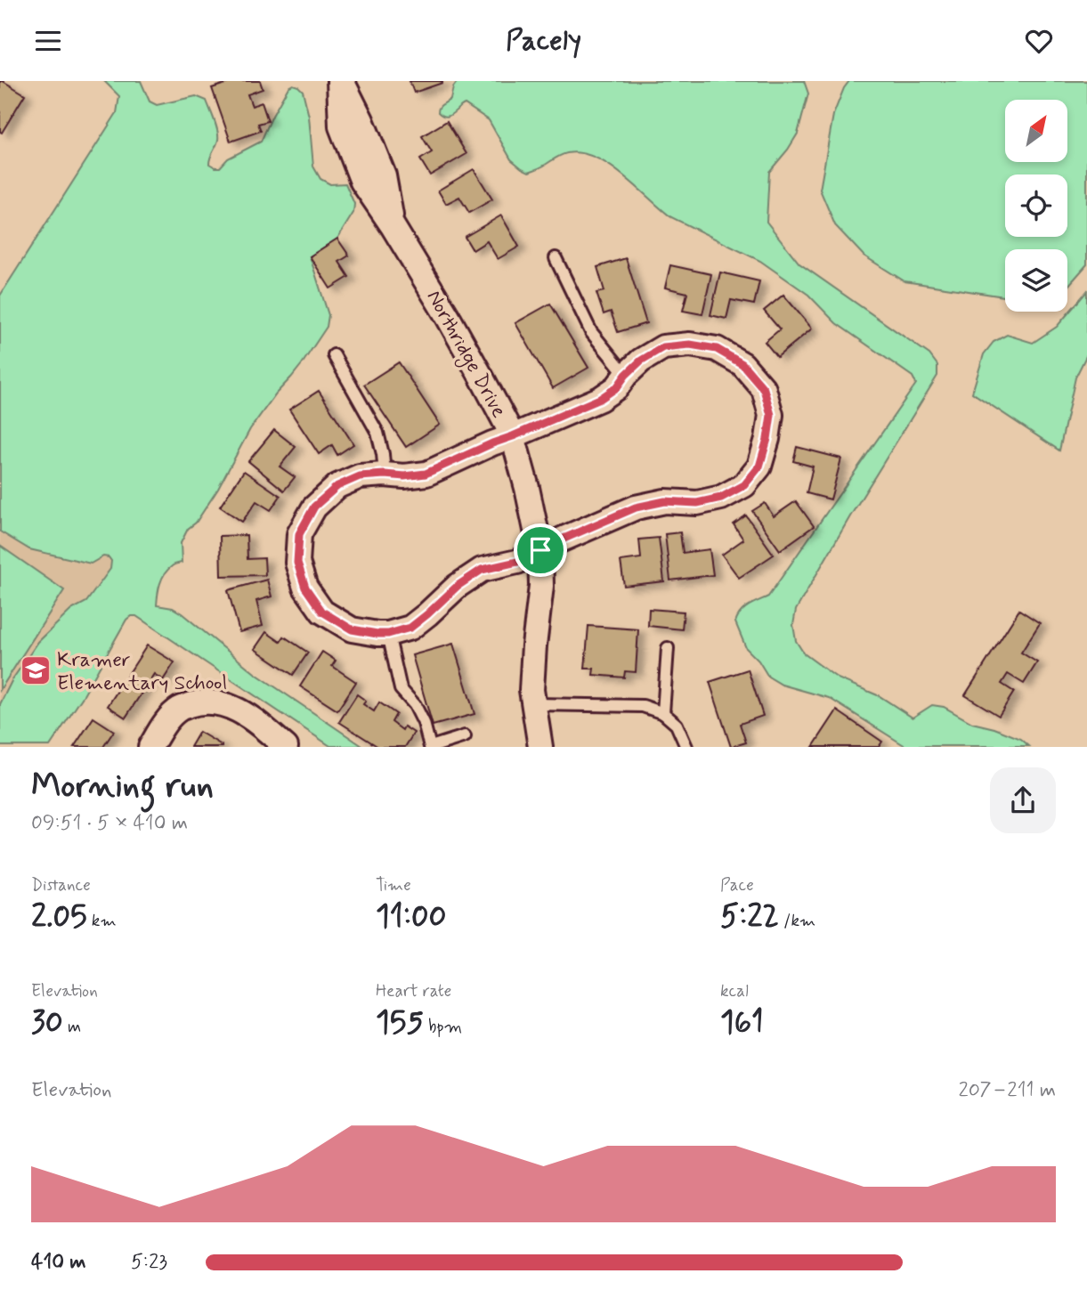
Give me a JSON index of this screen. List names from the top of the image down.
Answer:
{
  "streets": {
    "street": ["Northridge Drive"]
  },
  "places": {
    "school or university": ["Kramer Elementary School"]
  },
  "north": "top right",
  "page": {
    "header": "Pacely",
    "heading": ["Morning run", "09:51 · 5 × 410 m"],
    "stats": [
      ["Distance", "2.05 km"],
      ["Time", "11:00"],
      ["Pace", "5:22 /km"],
      ["Elevation", "30 m"],
      ["Heart rate", "155 bpm"],
      ["kcal", "161"]
    ],
    "chart": ["Elevation", "207–211 m"],
    "list": [
      {
        "name": "410 m",
        "note": "5:23"
      }
    ]
  }
}
